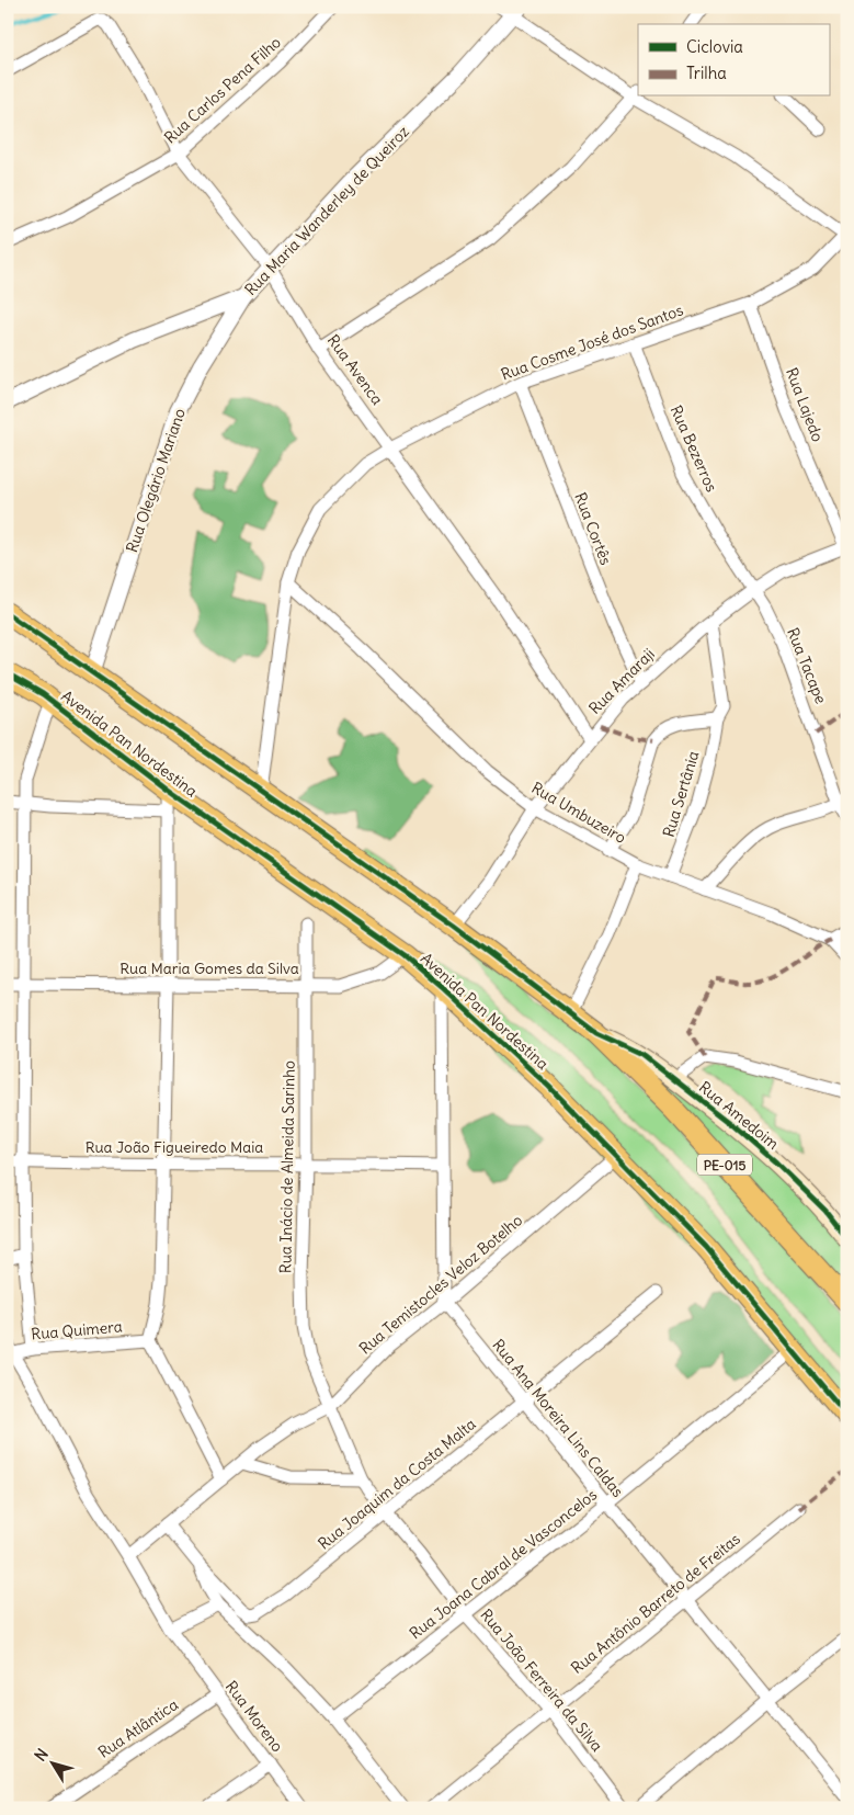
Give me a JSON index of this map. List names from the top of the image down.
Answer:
{
  "streets": {
    "highway": ["Avenida Pan Nordestina", "PE-015"],
    "main road": ["Rua Amedoim"],
    "street": [
      "Rua Carlos Pena Filho",
      "Rua Maria Wanderley de Queiroz",
      "Rua Cosme José dos Santos",
      "Rua Avenca",
      "Rua Lajedo",
      "Rua Bezerros",
      "Rua Olegário Mariano",
      "Rua Cortês",
      "Rua Tacape",
      "Rua Amaraji",
      "Rua Sertânia",
      "Rua Umbuzeiro",
      "Rua Maria Gomes da Silva",
      "Rua João Figueiredo Maia",
      "Rua Inácio de Almeida Sarinho",
      "Rua Temistocles Veloz Botelho",
      "Rua Quimera",
      "Rua Ana Moreira Lins Caldas",
      "Rua Joaquim da Costa Malta",
      "Rua Joana Cabral de Vasconcelos",
      "Rua Antônio Barreto de Freitas",
      "Rua João Ferreira da Silva",
      "Rua Moreno",
      "Rua Atlântica"
    ]
  },
  "crossings": [
    ["Rua Carlos Pena Filho", "Rua Avenca"],
    ["Rua Maria Wanderley de Queiroz", "Rua Avenca"],
    ["Rua Maria Wanderley de Queiroz", "Rua Olegário Mariano"],
    ["Rua Cosme José dos Santos", "Rua Avenca"],
    ["Rua Cosme José dos Santos", "Rua Lajedo"],
    ["Rua Cosme José dos Santos", "Rua Bezerros"],
    ["Rua Cosme José dos Santos", "Rua Cortês"],
    ["Rua Cosme José dos Santos", "Rua Umbuzeiro"],
    ["Rua Cosme José dos Santos", "PE-015"],
    ["Rua Avenca", "Rua Amaraji"],
    ["Rua Lajedo", "Rua Amaraji"],
    ["Rua Bezerros", "Rua Tacape"],
    ["Rua Bezerros", "Rua Amaraji"],
    ["Rua Olegário Mariano", "PE-015"],
    ["Rua Cortês", "Rua Amaraji"],
    ["Rua Tacape", "Rua Amaraji"],
    ["Rua Amaraji", "Rua Sertânia"],
    ["Rua Amaraji", "Rua Umbuzeiro"],
    ["Rua Amaraji", "PE-015"],
    ["Avenida Pan Nordestina", "Rua Maria Gomes da Silva"],
    ["Avenida Pan Nordestina", "Rua Temistocles Veloz Botelho"],
    ["Avenida Pan Nordestina", "Rua Joana Cabral de Vasconcelos"],
    ["Rua Sertânia", "Rua Umbuzeiro"],
    ["Rua Maria Gomes da Silva", "Rua Inácio de Almeida Sarinho"],
    ["Rua Amedoim", "PE-015"],
    ["Rua João Figueiredo Maia", "Rua Inácio de Almeida Sarinho"],
    ["Rua Inácio de Almeida Sarinho", "Rua Temistocles Veloz Botelho"],
    ["Rua Inácio de Almeida Sarinho", "Rua João Ferreira da Silva"],
    ["Rua Temistocles Veloz Botelho", "Rua Ana Moreira Lins Caldas"],
    ["Rua Temistocles Veloz Botelho", "Rua Joaquim da Costa Malta"],
    ["Rua Temistocles Veloz Botelho", "Rua João Ferreira da Silva"],
    ["Rua Ana Moreira Lins Caldas", "Rua Joaquim da Costa Malta"],
    ["Rua Ana Moreira Lins Caldas", "Rua Joana Cabral de Vasconcelos"],
    ["Rua Ana Moreira Lins Caldas", "Rua Antônio Barreto de Freitas"],
    ["Rua Joaquim da Costa Malta", "Rua João Ferreira da Silva"],
    ["Rua Joana Cabral de Vasconcelos", "Rua João Ferreira da Silva"],
    ["Rua Antônio Barreto de Freitas", "Rua João Ferreira da Silva"],
    ["Rua Moreno", "Rua Atlântica"]
  ],
  "legend": ["Ciclovia", "Trilha"],
  "north": "top left"
}
